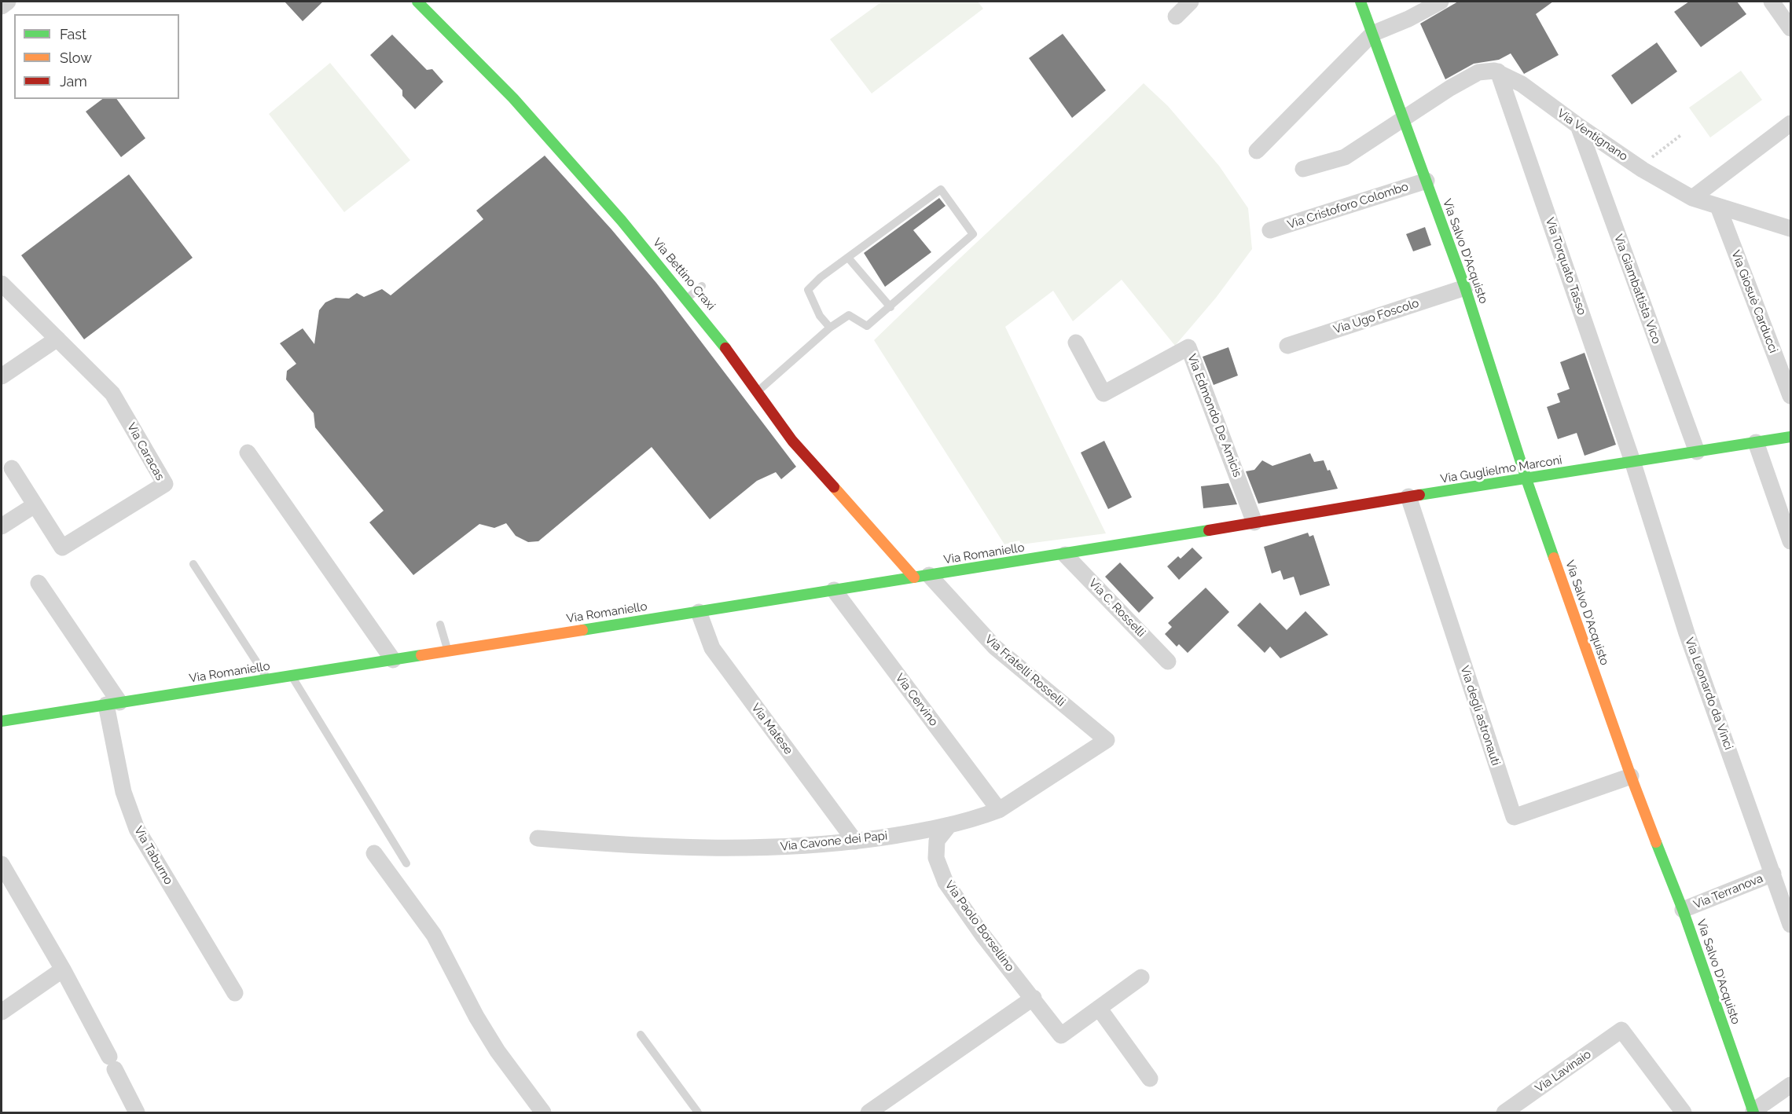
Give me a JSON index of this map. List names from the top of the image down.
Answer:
{
  "streets": {
    "street": [
      "Via Ventignano",
      "Via Cristoforo Colombo",
      "Via Salvo D'Acquisto",
      "Via Torquato Tasso",
      "Via Bettino Craxi",
      "Via Giambattista Vico",
      "Via Giosuè Carducci",
      "Via Ugo Foscolo",
      "Via Edmondo De Amicis",
      "Via Caracas",
      "Via Guglielmo Marconi",
      "Via Romaniello",
      "Via C. Rosselli",
      "Via Fratelli Rosselli",
      "Via Leonardo da Vinci",
      "Via Cervino",
      "Via degli astronauti",
      "Via Matese",
      "Via Cavone dei Papi",
      "Via Taburno",
      "Via Terranova",
      "Via Paolo Borsellino",
      "Via Lavinaio"
    ]
  },
  "crossings": [
    ["Via Ventignano", "Via Torquato Tasso"],
    ["Via Ventignano", "Via Giambattista Vico"],
    ["Via Ventignano", "Via Giosuè Carducci"],
    ["Via Cristoforo Colombo", "Via Salvo D'Acquisto"],
    ["Via Salvo D'Acquisto", "Via Ugo Foscolo"],
    ["Via Salvo D'Acquisto", "Via Guglielmo Marconi"],
    ["Via Salvo D'Acquisto", "Via degli astronauti"],
    ["Via Salvo D'Acquisto", "Via Terranova"],
    ["Via Torquato Tasso", "Via Guglielmo Marconi"],
    ["Via Torquato Tasso", "Via Leonardo da Vinci"],
    ["Via Bettino Craxi", "Via Romaniello"],
    ["Via Bettino Craxi", "Via Fratelli Rosselli"],
    ["Via Giambattista Vico", "Via Guglielmo Marconi"],
    ["Via Edmondo De Amicis", "Via Guglielmo Marconi"],
    ["Via Guglielmo Marconi", "Via Romaniello"],
    ["Via Guglielmo Marconi", "Via Leonardo da Vinci"],
    ["Via Guglielmo Marconi", "Via degli astronauti"],
    ["Via Romaniello", "Via C. Rosselli"],
    ["Via Romaniello", "Via Fratelli Rosselli"],
    ["Via Romaniello", "Via Cervino"],
    ["Via Romaniello", "Via Matese"],
    ["Via Romaniello", "Via Taburno"],
    ["Via Fratelli Rosselli", "Via Cavone dei Papi"],
    ["Via Leonardo da Vinci", "Via Terranova"],
    ["Via Cervino", "Via Cavone dei Papi"],
    ["Via Matese", "Via Cavone dei Papi"],
    ["Via Cavone dei Papi", "Via Paolo Borsellino"]
  ],
  "legend": ["Fast", "Slow", "Jam"]
}
